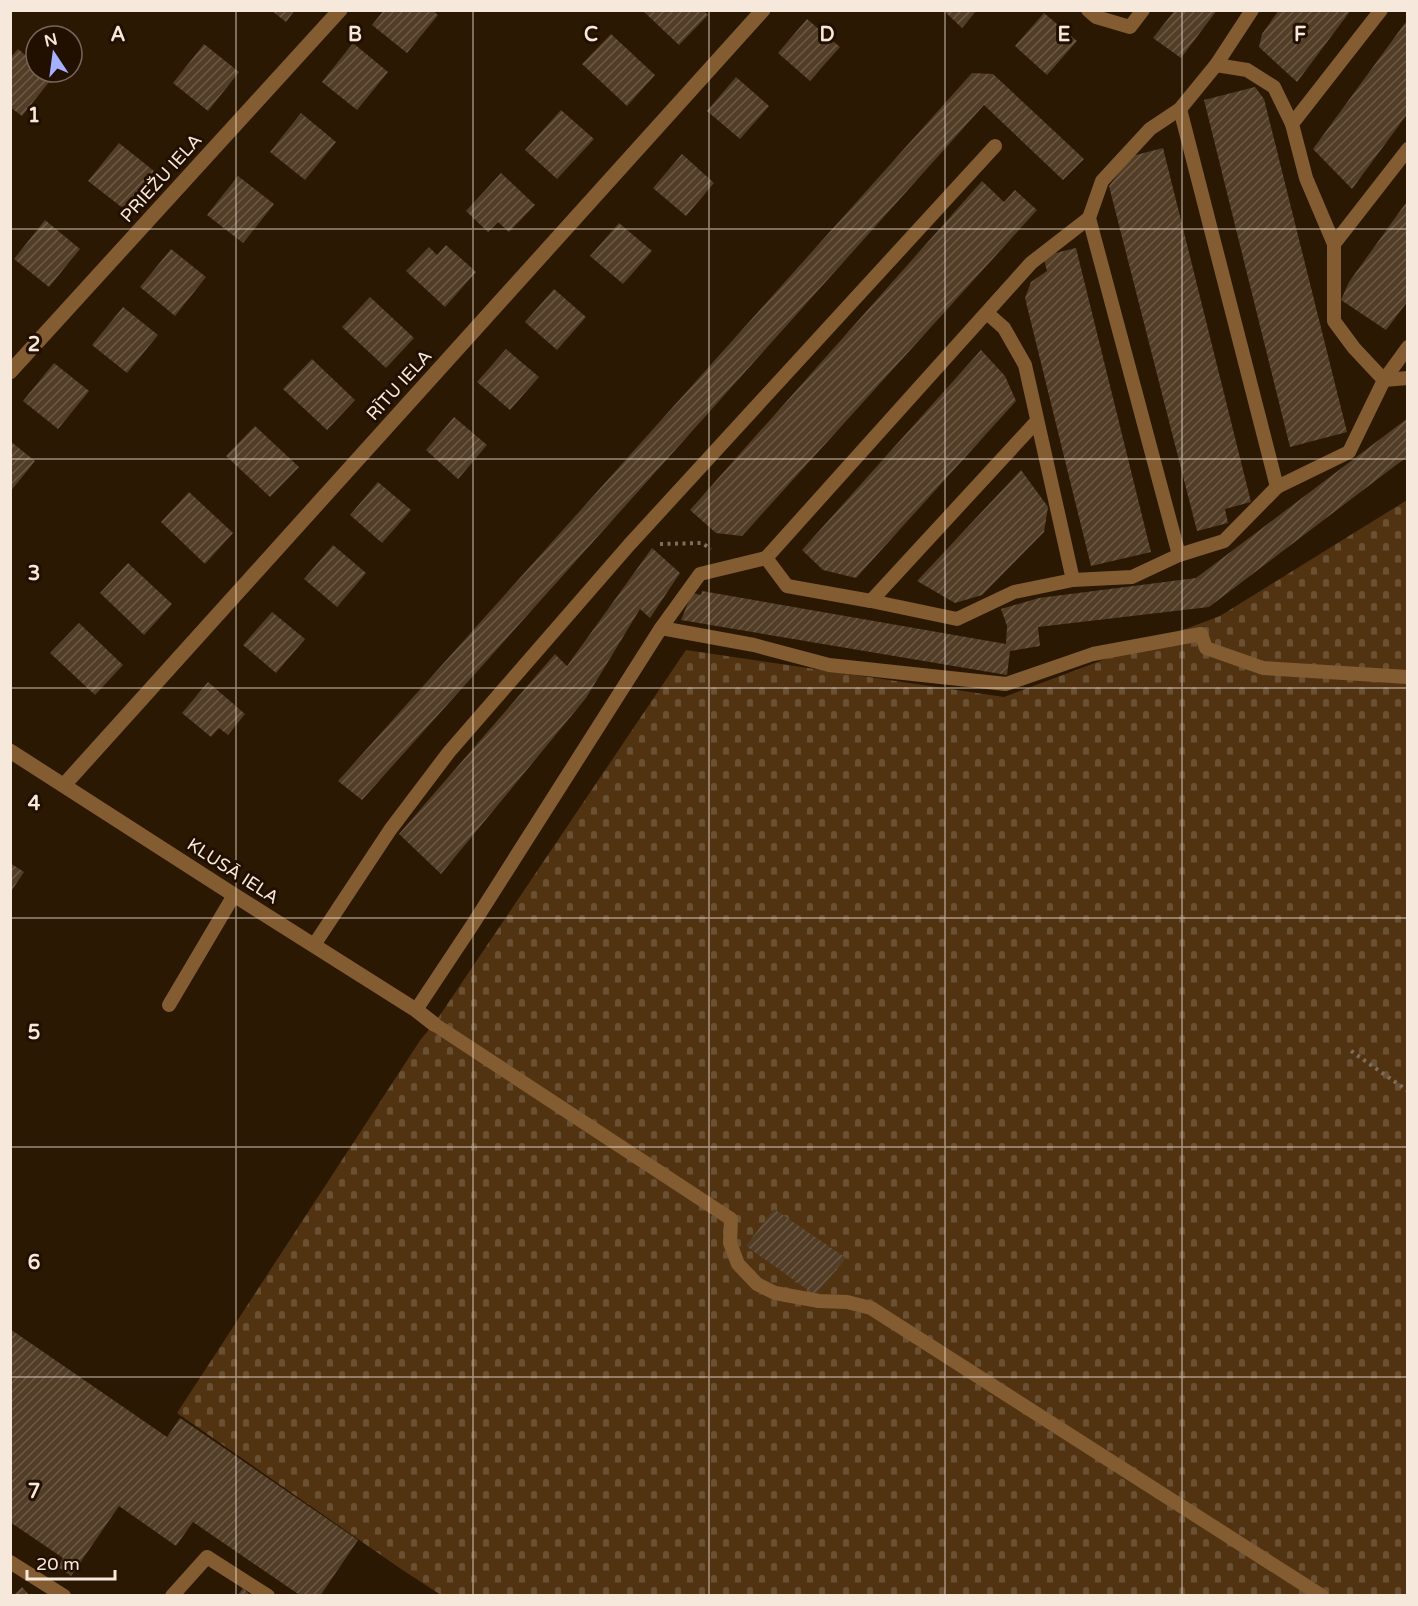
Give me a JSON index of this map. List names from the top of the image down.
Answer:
{
  "streets": {
    "street": ["PRIEŽU IELA", "RĪTU IELA", "KLUSĀ IELA"]
  },
  "crossings": [
    ["RĪTU IELA", "KLUSĀ IELA"]
  ],
  "scale_bar": "20 m",
  "north": "top",
  "grid": {
    "columns": [
      "A",
      "B",
      "C",
      "D",
      "E",
      "F"
    ],
    "rows": [
      "1",
      "2",
      "3",
      "4",
      "5",
      "6",
      "7"
    ]
  }
}
